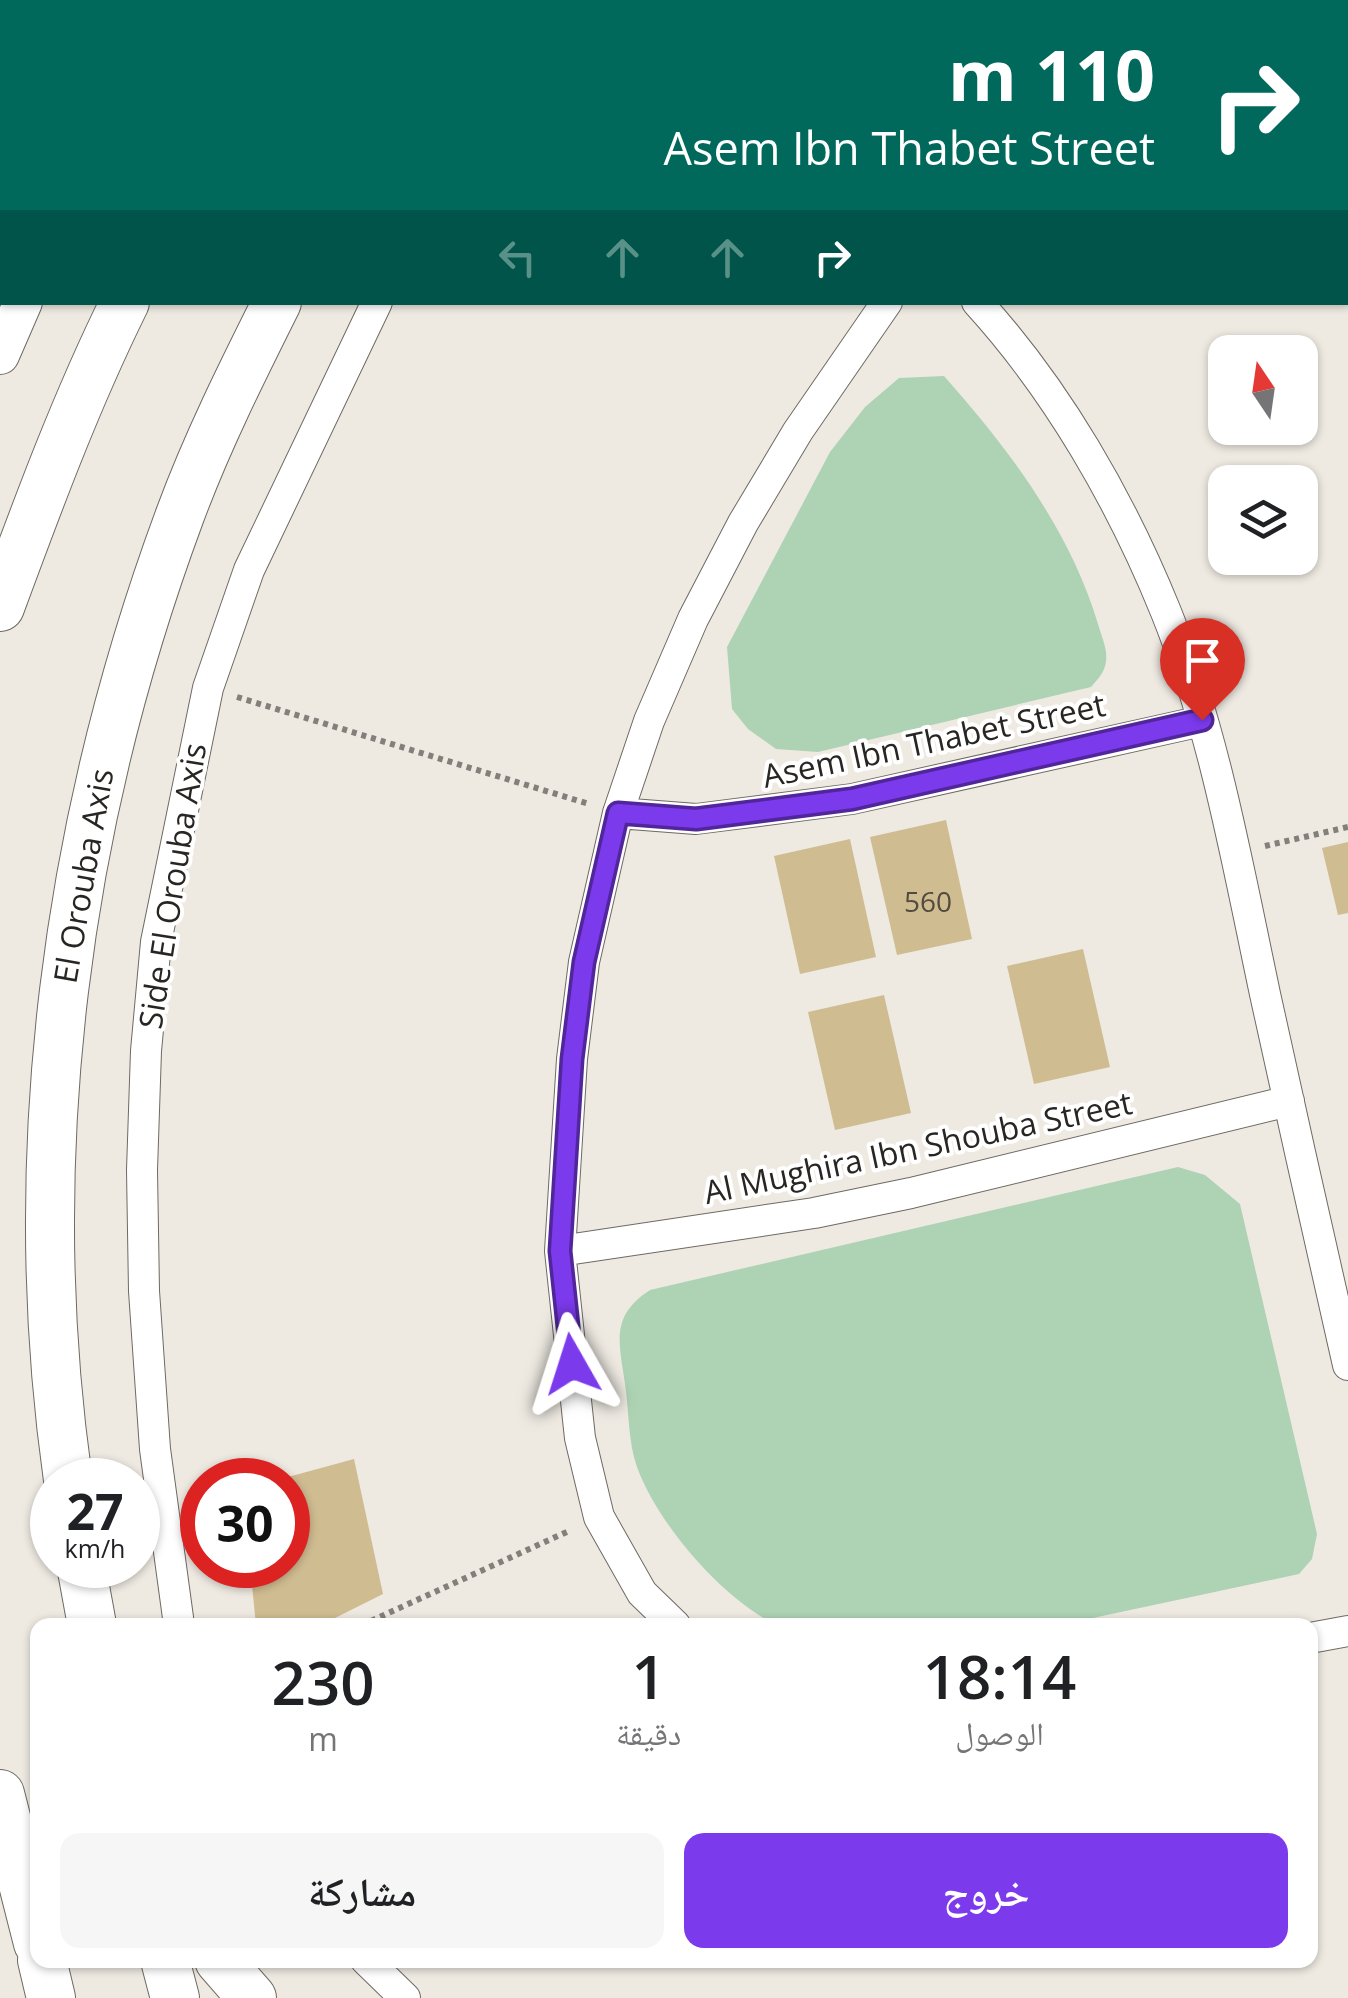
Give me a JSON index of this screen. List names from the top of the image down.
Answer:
{
  "streets": {
    "main road": ["El Orouba Axis"],
    "street": ["Asem Ibn Thabet Street", "Side El Orouba Axis", "Al Mughira Ibn Shouba Street"]
  },
  "house_numbers": ["560"],
  "north": "top",
  "page": {
    "turn": ["110 m", "Asem Ibn Thabet Street"],
    "speed": "27 km/h",
    "limit": "30",
    "eta": [
      "18:14",
      "الوصول",
      "1",
      "دقيقة",
      "230",
      "m"
    ],
    "buttons": ["خروج", "مشاركة"]
  }
}
